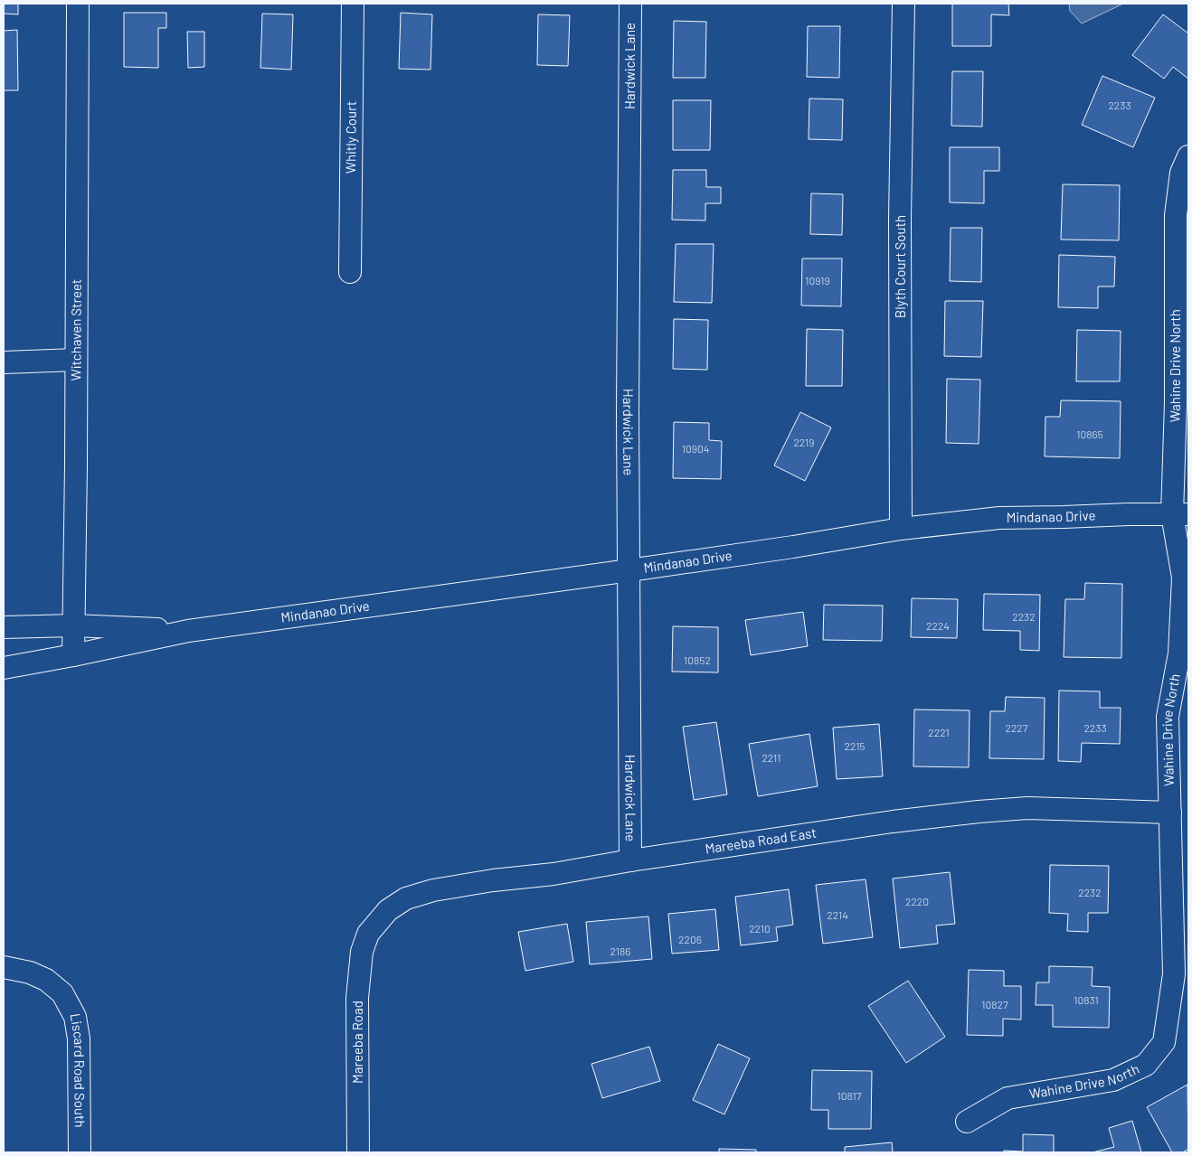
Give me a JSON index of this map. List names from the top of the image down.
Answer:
{
  "streets": {
    "street": [
      "Hardwick Lane",
      "Whitly Court",
      "Blyth Court South",
      "Witchaven Street",
      "Wahine Drive North",
      "Mindanao Drive",
      "Mareeba Road East",
      "Mareeba Road",
      "Liscard Road South"
    ]
  },
  "crossings": [
    ["Hardwick Lane", "Mindanao Drive"],
    ["Hardwick Lane", "Mareeba Road East"],
    ["Blyth Court South", "Mindanao Drive"],
    ["Witchaven Street", "Mindanao Drive"],
    ["Wahine Drive North", "Mindanao Drive"],
    ["Wahine Drive North", "Mareeba Road East"],
    ["Mareeba Road East", "Mareeba Road"]
  ],
  "house_numbers": [
    "2233",
    "10919",
    "10865",
    "2219",
    "10904",
    "2232",
    "2224",
    "10852",
    "2227",
    "2233",
    "2221",
    "2215",
    "2211",
    "2232",
    "2220",
    "2214",
    "2210",
    "2206",
    "2186",
    "10831",
    "10827",
    "10817"
  ]
}
